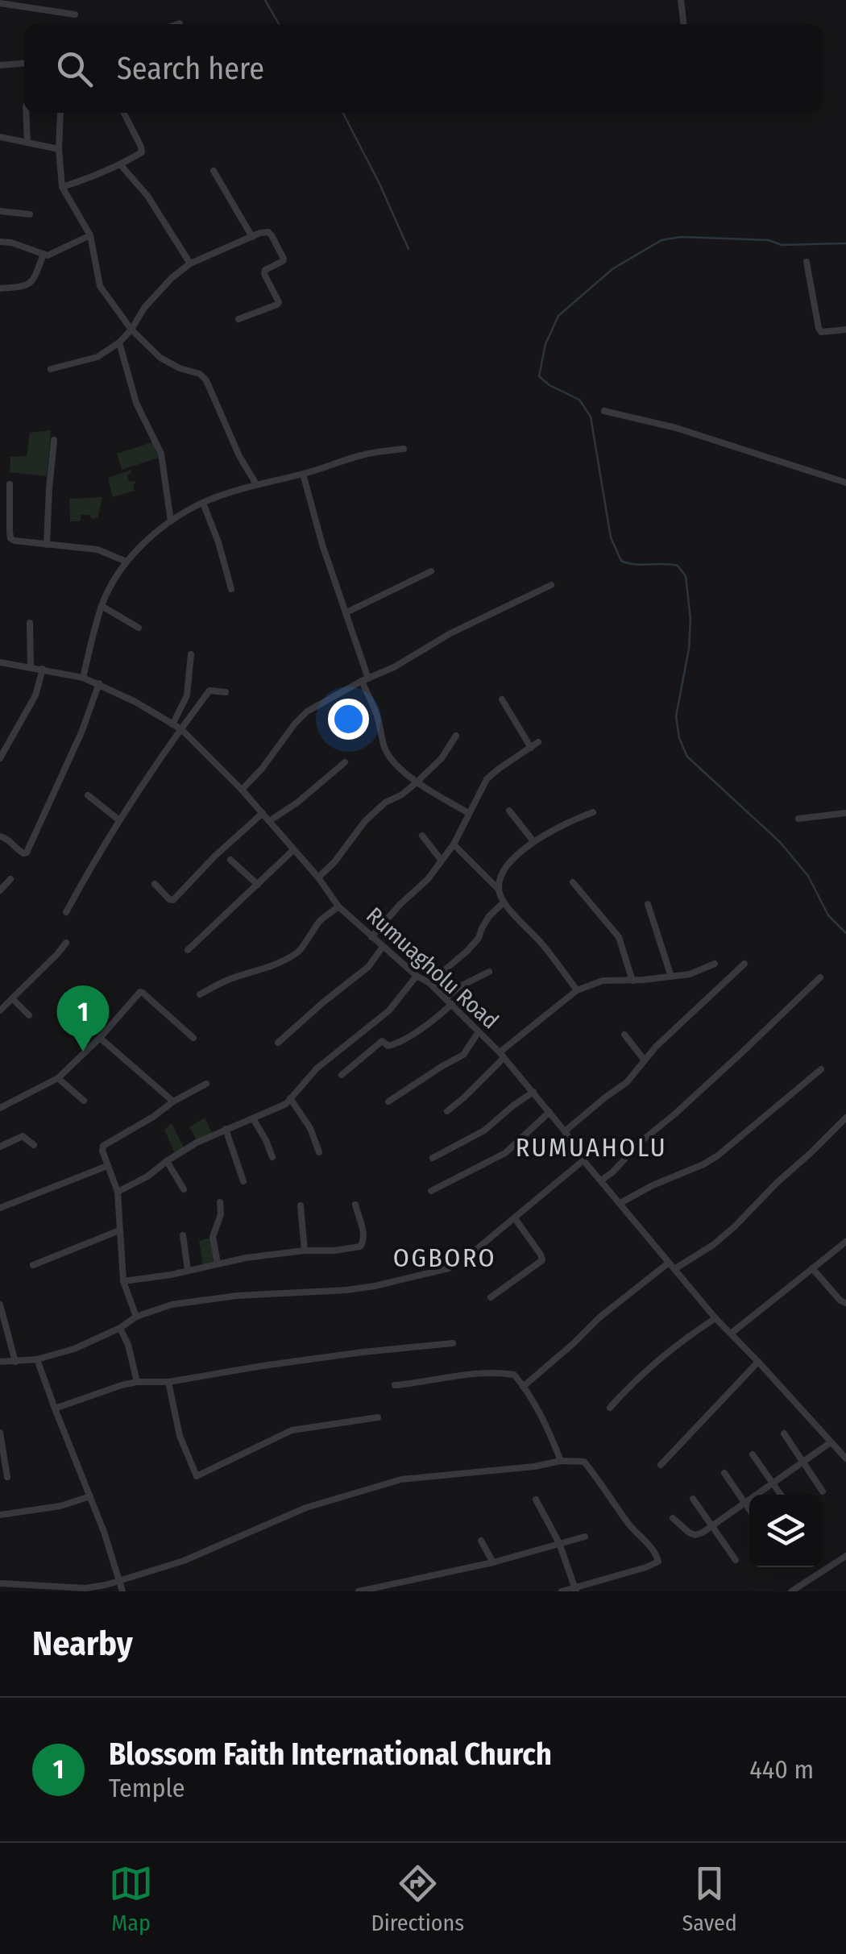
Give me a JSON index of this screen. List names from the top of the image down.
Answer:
{
  "streets": {
    "street": ["Rumuagholu Road"]
  },
  "districts": ["RUMUAHOLU", "OGBORO"],
  "page": {
    "search": "Search here",
    "pins": "1",
    "heading": "Nearby",
    "list": [
      {
        "mark": "1",
        "name": "Blossom Faith International Church",
        "note": "Temple",
        "value": "440 m"
      }
    ],
    "nav": ["Map", "Directions", "Saved"]
  }
}
